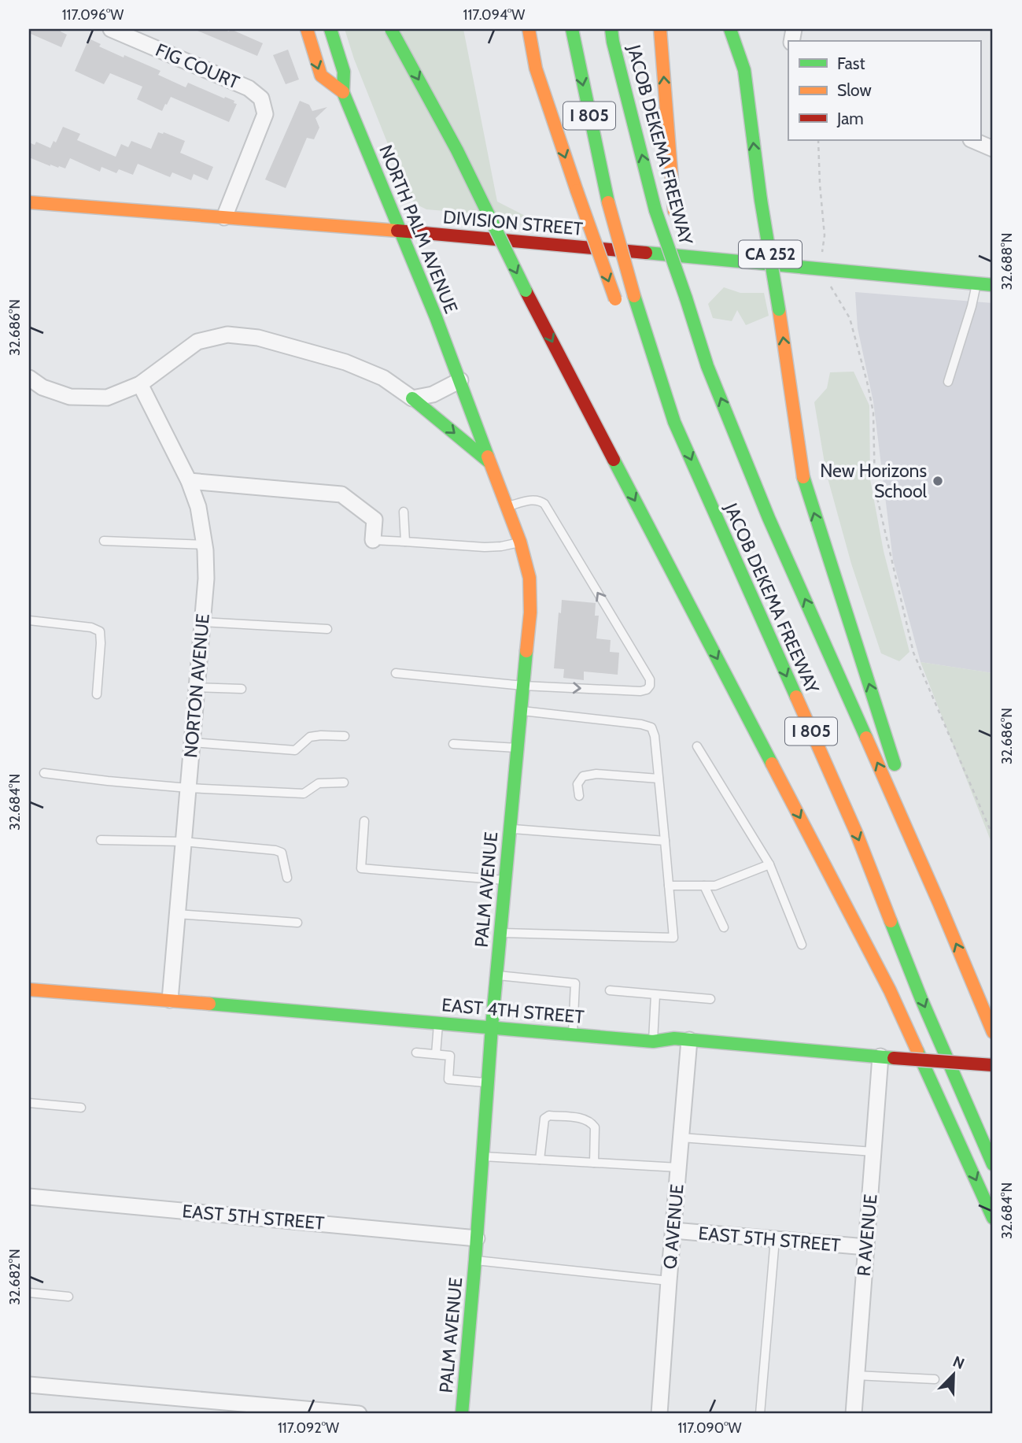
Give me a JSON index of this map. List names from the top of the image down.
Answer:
{
  "streets": {
    "main road": [
      "I 805",
      "JACOB DEKEMA FREEWAY",
      "DIVISION STREET",
      "NORTH PALM AVENUE",
      "CA 252",
      "PALM AVENUE",
      "EAST 4TH STREET"
    ],
    "street": [
      "FIG COURT",
      "NORTON AVENUE",
      "EAST 5TH STREET",
      "Q AVENUE",
      "R AVENUE"
    ]
  },
  "crossings": [
    ["FIG COURT", "DIVISION STREET"],
    ["JACOB DEKEMA FREEWAY", "CA 252"],
    ["DIVISION STREET", "NORTH PALM AVENUE"],
    ["NORTH PALM AVENUE", "PALM AVENUE"],
    ["NORTON AVENUE", "EAST 4TH STREET"],
    ["PALM AVENUE", "EAST 4TH STREET"],
    ["PALM AVENUE", "EAST 5TH STREET"],
    ["EAST 4TH STREET", "Q AVENUE"],
    ["EAST 4TH STREET", "R AVENUE"],
    ["EAST 5TH STREET", "Q AVENUE"],
    ["EAST 5TH STREET", "R AVENUE"]
  ],
  "places": ["New Horizons School"],
  "legend": ["Fast", "Slow", "Jam"],
  "north": "top right",
  "coordinates": [
    "117.096°W",
    "117.094°W",
    "32.688°N",
    "32.686°N",
    "32.684°N",
    "32.682°N",
    "117.092°W",
    "117.090°W"
  ]
}
